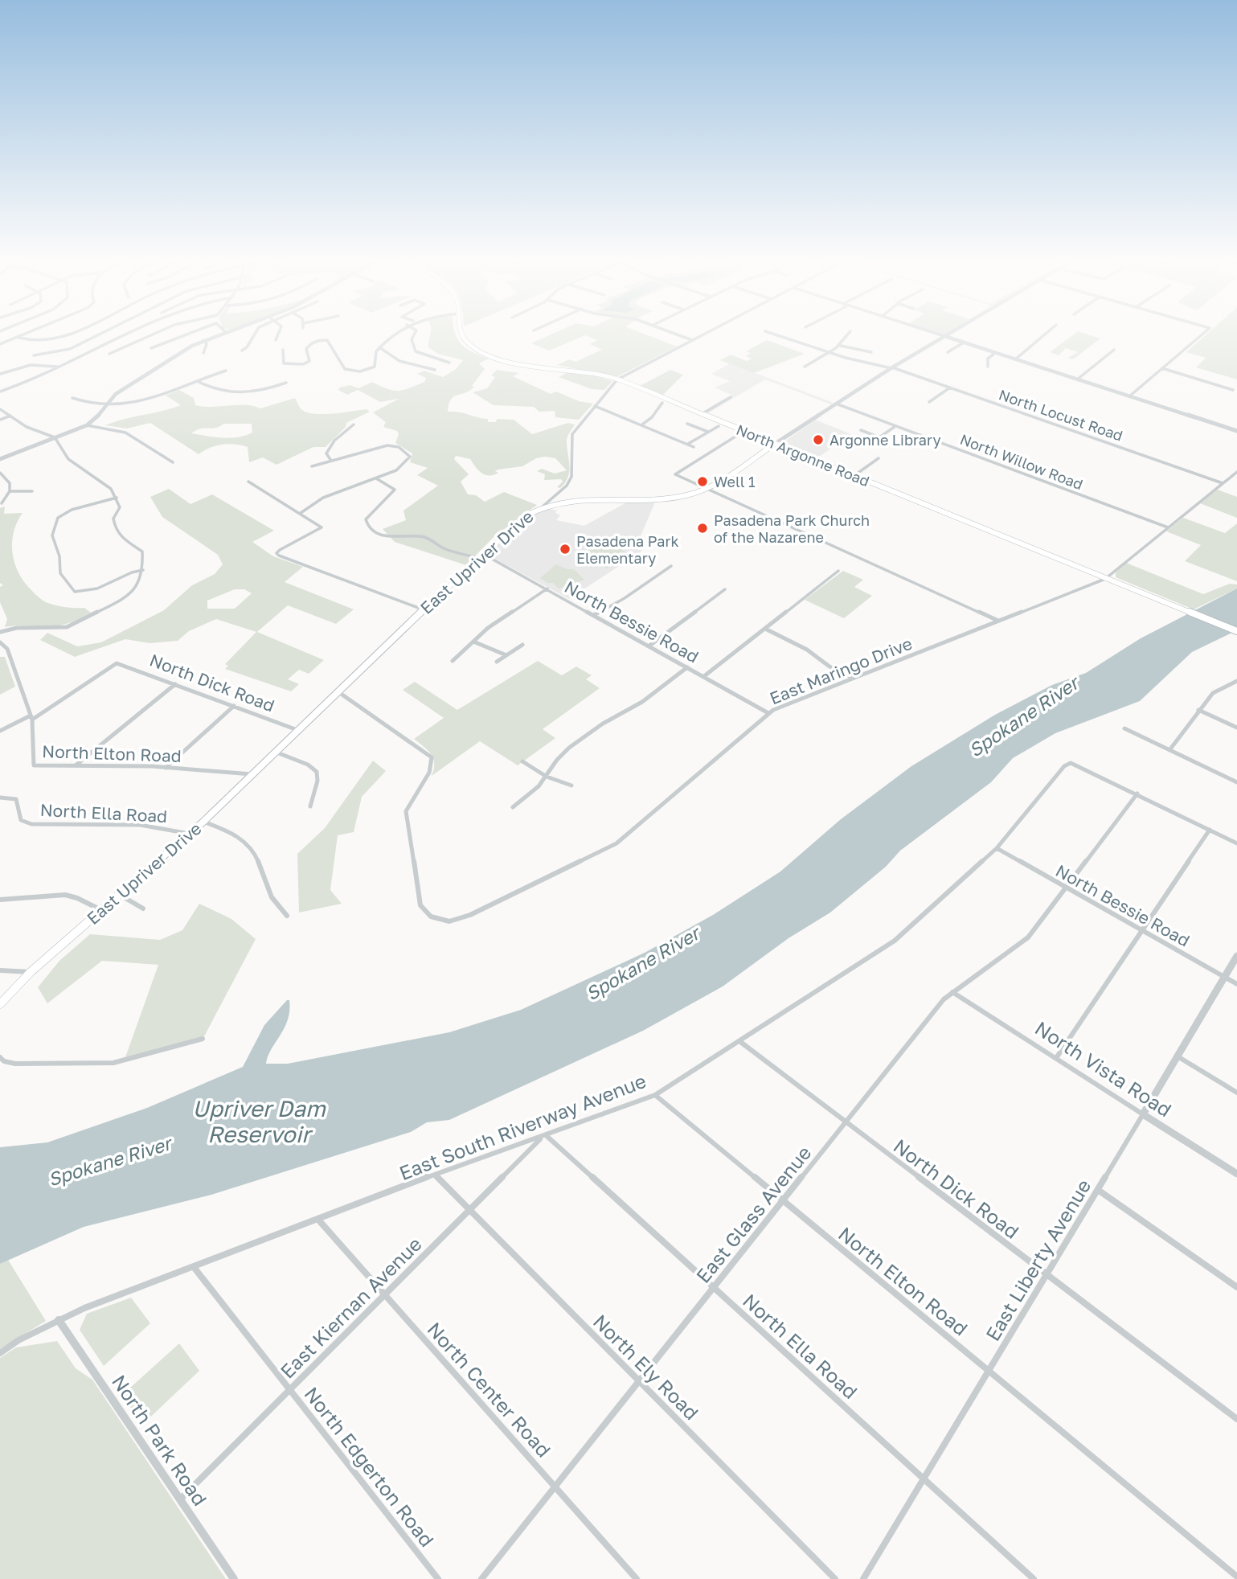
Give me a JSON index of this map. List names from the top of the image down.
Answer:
{
  "streets": {
    "main road": ["North Argonne Road", "East Upriver Drive"],
    "street": [
      "North Locust Road",
      "North Willow Road",
      "North Bessie Road",
      "East Maringo Drive",
      "North Dick Road",
      "North Elton Road",
      "North Ella Road",
      "North Vista Road",
      "East South Riverway Avenue",
      "East Glass Avenue",
      "East Liberty Avenue",
      "East Kiernan Avenue",
      "North Ely Road",
      "North Center Road",
      "North Park Road",
      "North Edgerton Road"
    ]
  },
  "crossings": [
    ["North Locust Road", "East Upriver Drive"],
    ["North Locust Road", "East Maringo Drive"],
    ["North Argonne Road", "East Upriver Drive"],
    ["North Argonne Road", "East Maringo Drive"],
    ["North Willow Road", "East Upriver Drive"],
    ["North Willow Road", "East Maringo Drive"],
    ["East Upriver Drive", "North Bessie Road"],
    ["East Upriver Drive", "East Maringo Drive"],
    ["East Upriver Drive", "North Dick Road"],
    ["East Upriver Drive", "North Elton Road"],
    ["East Upriver Drive", "North Ella Road"],
    ["North Bessie Road", "East Maringo Drive"],
    ["North Bessie Road", "East South Riverway Avenue"],
    ["North Bessie Road", "East Glass Avenue"],
    ["North Bessie Road", "East Liberty Avenue"],
    ["North Dick Road", "North Elton Road"],
    ["North Dick Road", "East South Riverway Avenue"],
    ["North Dick Road", "East Glass Avenue"],
    ["North Dick Road", "East Liberty Avenue"],
    ["North Elton Road", "East South Riverway Avenue"],
    ["North Elton Road", "East Glass Avenue"],
    ["North Elton Road", "East Liberty Avenue"],
    ["North Ella Road", "East South Riverway Avenue"],
    ["North Ella Road", "East Glass Avenue"],
    ["North Ella Road", "East Liberty Avenue"],
    ["North Ella Road", "East Kiernan Avenue"],
    ["North Vista Road", "East Glass Avenue"],
    ["North Vista Road", "East Liberty Avenue"],
    ["East South Riverway Avenue", "East Glass Avenue"],
    ["East South Riverway Avenue", "East Kiernan Avenue"],
    ["East South Riverway Avenue", "North Ely Road"],
    ["East South Riverway Avenue", "North Center Road"],
    ["East South Riverway Avenue", "North Park Road"],
    ["East South Riverway Avenue", "North Edgerton Road"],
    ["East Glass Avenue", "North Ely Road"],
    ["East Glass Avenue", "North Center Road"],
    ["East Kiernan Avenue", "North Ely Road"],
    ["East Kiernan Avenue", "North Center Road"],
    ["East Kiernan Avenue", "North Park Road"],
    ["East Kiernan Avenue", "North Edgerton Road"]
  ],
  "water": ["Spokane River", "Upriver Dam Reservoir"],
  "places": [
    "Argonne Library",
    "Well 1",
    "Pasadena Park Church of the Nazarene",
    "Pasadena Park Elementary"
  ]
}
